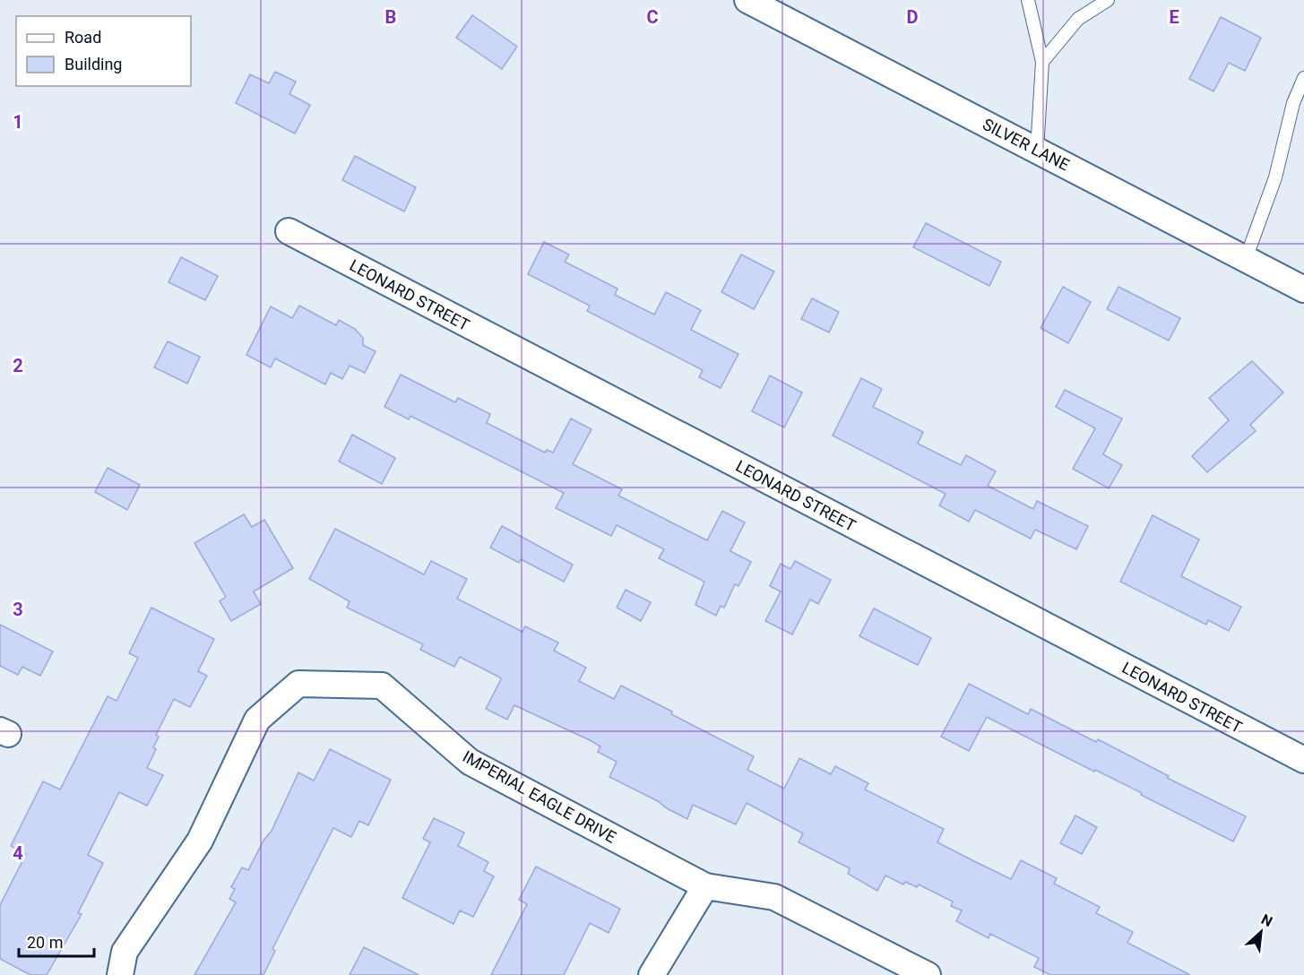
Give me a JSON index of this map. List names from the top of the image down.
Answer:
{
  "streets": {
    "street": ["SILVER LANE", "LEONARD STREET", "IMPERIAL EAGLE DRIVE"]
  },
  "legend": ["Road", "Building"],
  "scale_bar": "20 m",
  "north": "top right",
  "grid": {
    "columns": [
      "B",
      "C",
      "D",
      "E"
    ],
    "rows": [
      "1",
      "2",
      "3",
      "4"
    ]
  }
}
